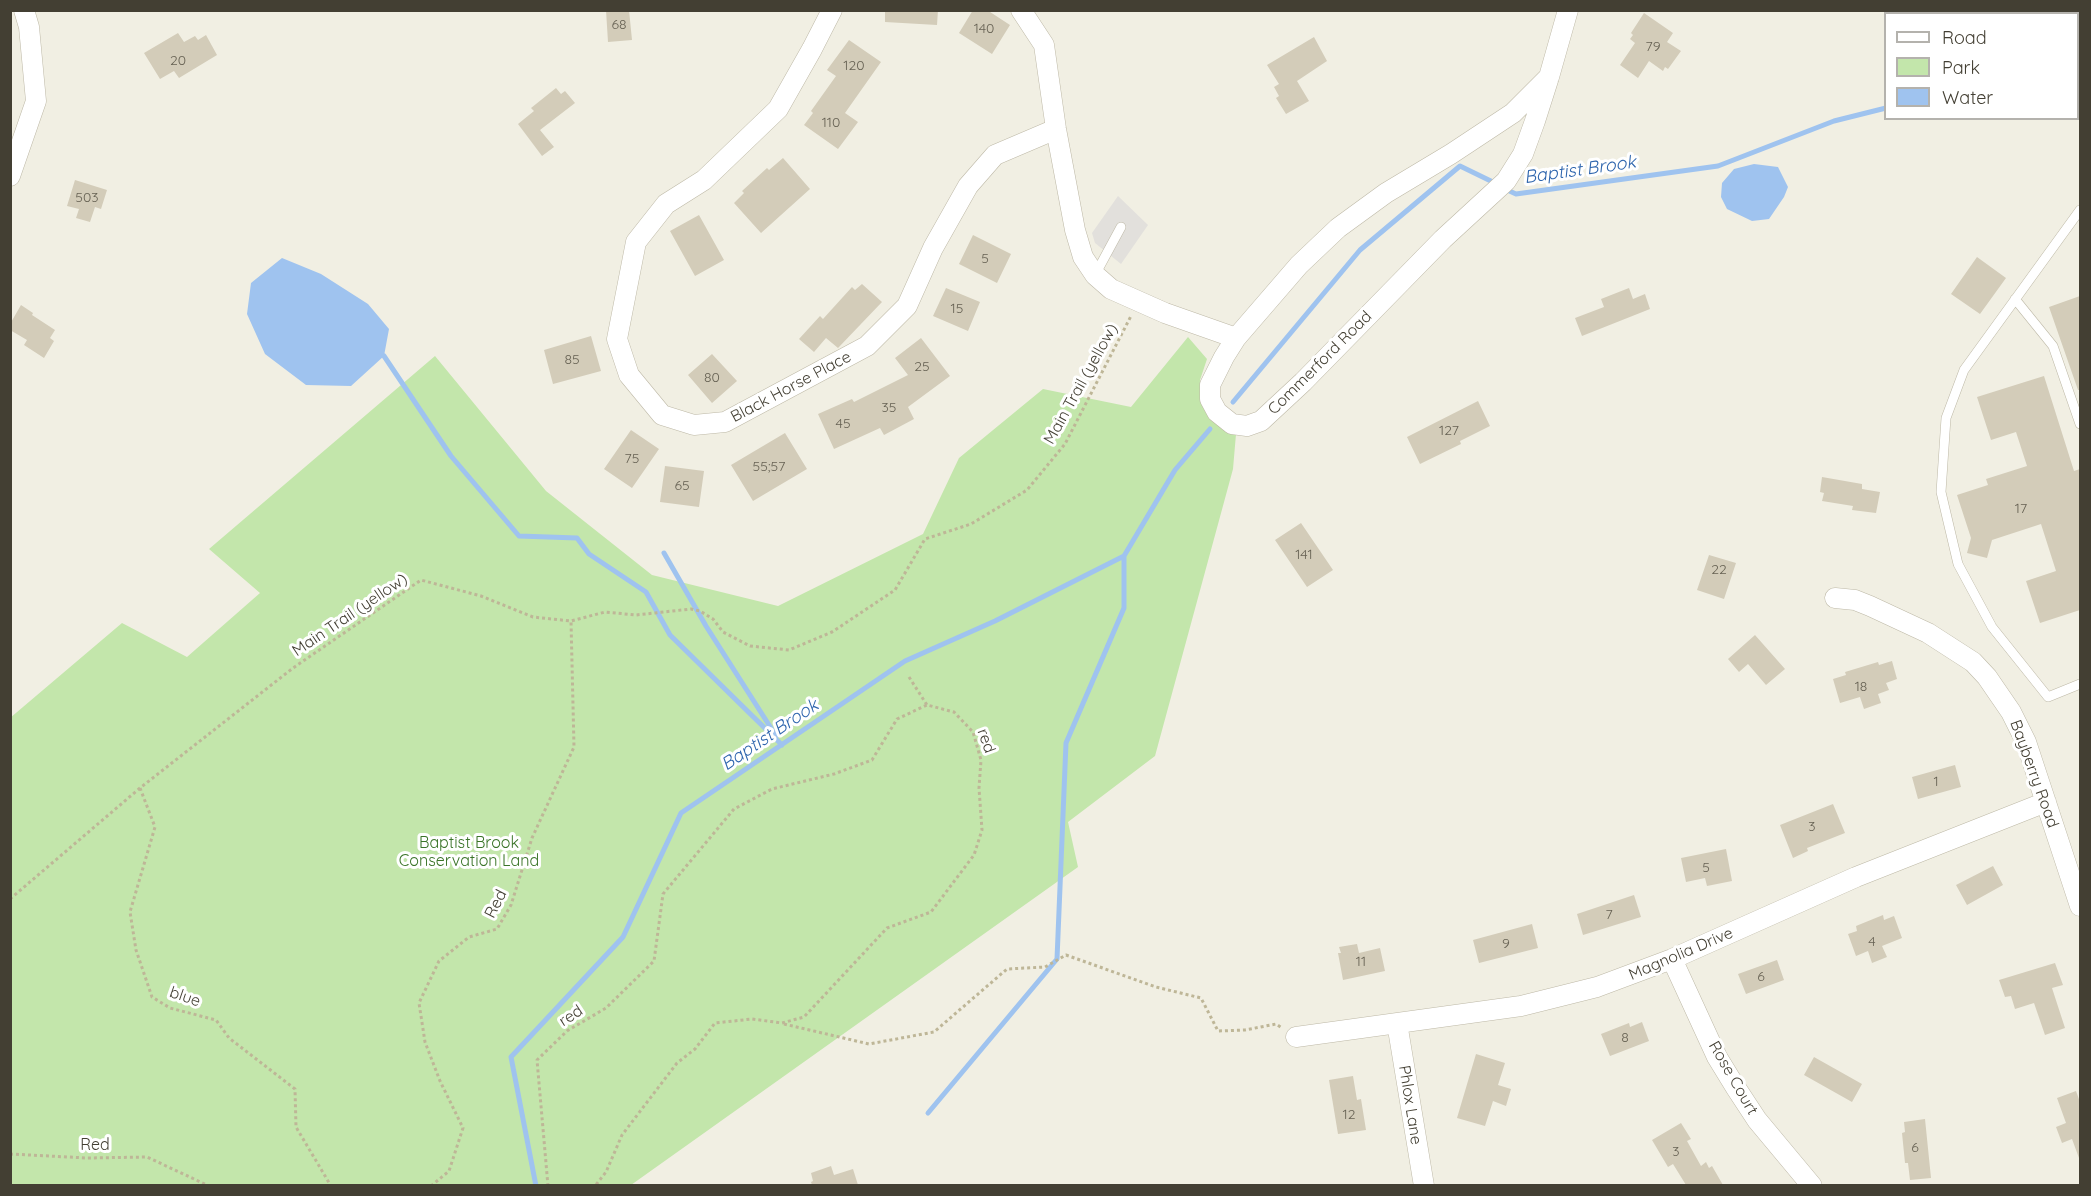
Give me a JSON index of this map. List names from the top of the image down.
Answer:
{
  "streets": {
    "street": [
      "Commerford Road",
      "Black Horse Place",
      "Bayberry Road",
      "Magnolia Drive",
      "Rose Court",
      "Phlox Lane"
    ],
    "path": [
      "Main Trail (yellow)",
      "red",
      "Red",
      "blue"
    ]
  },
  "crossings": [
    ["Main Trail (yellow)", "Red"],
    ["Main Trail (yellow)", "blue"],
    ["Bayberry Road", "Magnolia Drive"],
    ["Magnolia Drive", "Rose Court"],
    ["Magnolia Drive", "Phlox Lane"]
  ],
  "water": ["Baptist Brook"],
  "parks": ["Baptist Brook Conservation Land"],
  "house_numbers": [
    "68",
    "140",
    "79",
    "20",
    "120",
    "110",
    "503",
    "5",
    "15",
    "85",
    "25",
    "80",
    "35",
    "45",
    "127",
    "75",
    "55;57",
    "65",
    "17",
    "141",
    "22",
    "18",
    "1",
    "3",
    "5",
    "7",
    "4",
    "9",
    "11",
    "6",
    "8",
    "12",
    "6",
    "3"
  ],
  "legend": ["Road", "Park", "Water"]
}
